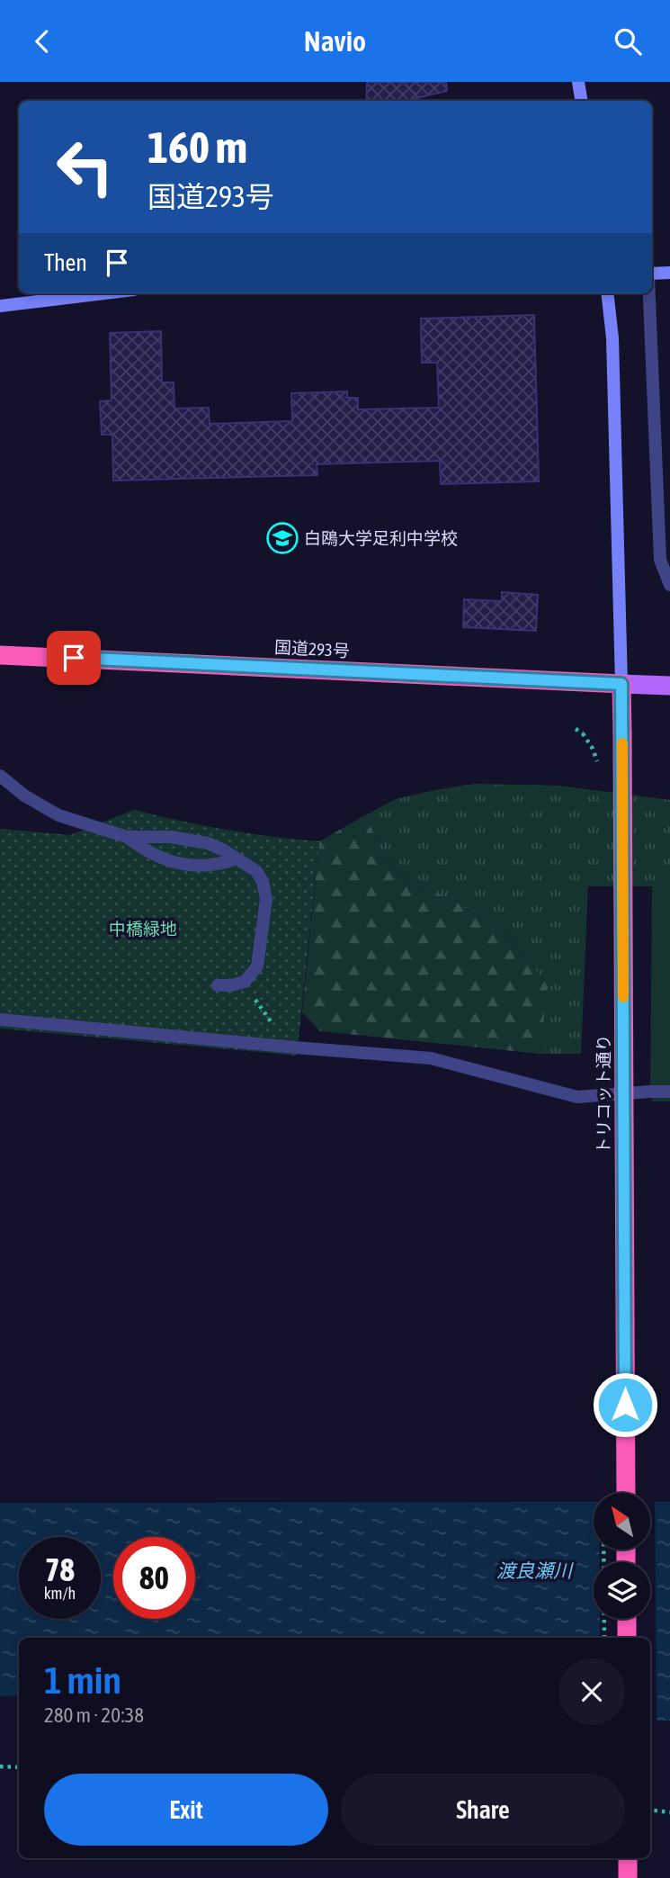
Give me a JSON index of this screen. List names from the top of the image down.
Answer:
{
  "streets": {
    "highway": ["国道293号", "トリコット通り"]
  },
  "crossings": [
    ["国道293号", "トリコット通り"]
  ],
  "water": ["渡良瀬川"],
  "parks": ["中橋緑地"],
  "places": {
    "school or university": ["白鴎大学足利中学校"]
  },
  "north": "top left",
  "page": {
    "header": "Navio",
    "turn": ["160 m", "国道293号"],
    "then": "Then",
    "speed": "78 km/h",
    "limit": "80",
    "heading": ["1 min", "280 m · 20:38"],
    "buttons": ["Exit", "Share"]
  }
}
